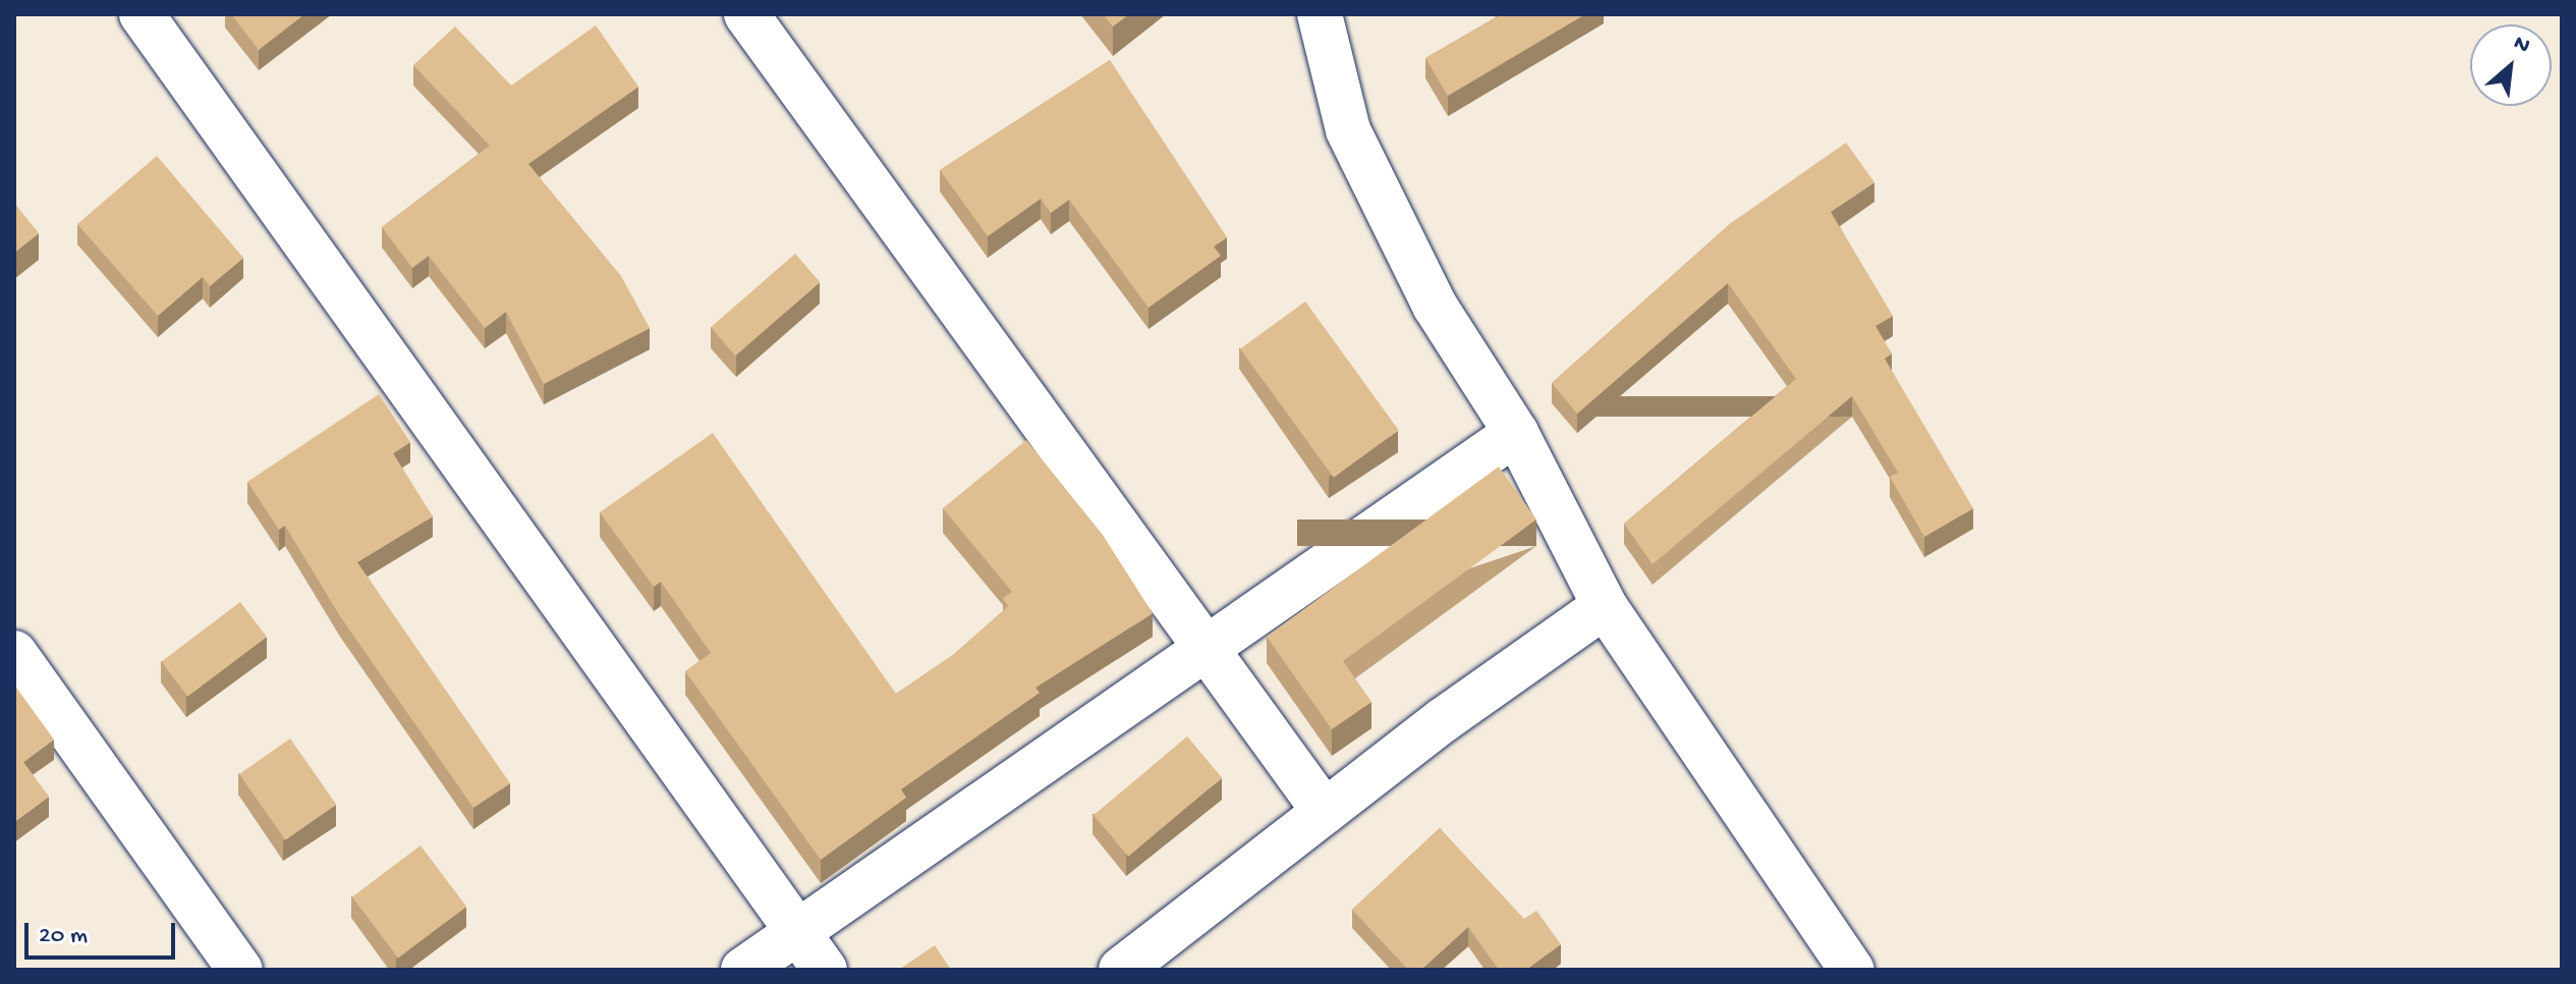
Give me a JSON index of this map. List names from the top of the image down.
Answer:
{
  "scale_bar": "20 m",
  "north": "top right"
}
